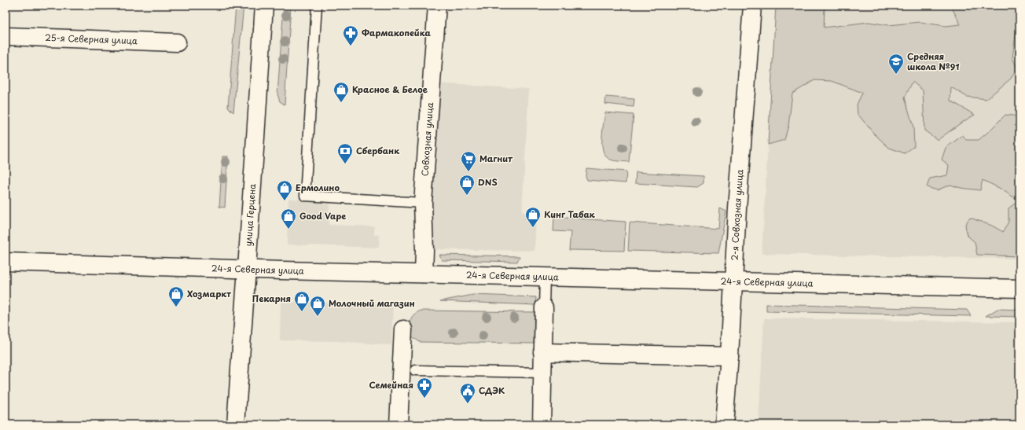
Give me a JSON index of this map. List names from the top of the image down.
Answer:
{
  "streets": {
    "main road": [
      "25-я Северная улица",
      "Совхозная улица",
      "2-я Совхозная улица",
      "улица Герцена",
      "24-я Северная улица"
    ]
  },
  "crossings": [
    ["Совхозная улица", "24-я Северная улица"],
    ["2-я Совхозная улица", "24-я Северная улица"],
    ["улица Герцена", "24-я Северная улица"]
  ],
  "places": {
    "pharmacy": ["Фармакопейка", "Семейная"],
    "school or university": ["Средняя школа №91"],
    "shop": [
      "Красное & Белое",
      "DNS",
      "Ермолино",
      "Кинг Табак",
      "Good Vape",
      "Хозмаркт",
      "Пекарня",
      "Молочный магазин"
    ],
    "bank": ["Сбербанк"],
    "supermarket": ["Магнит"],
    "public building": ["СДЭК"]
  }
}
